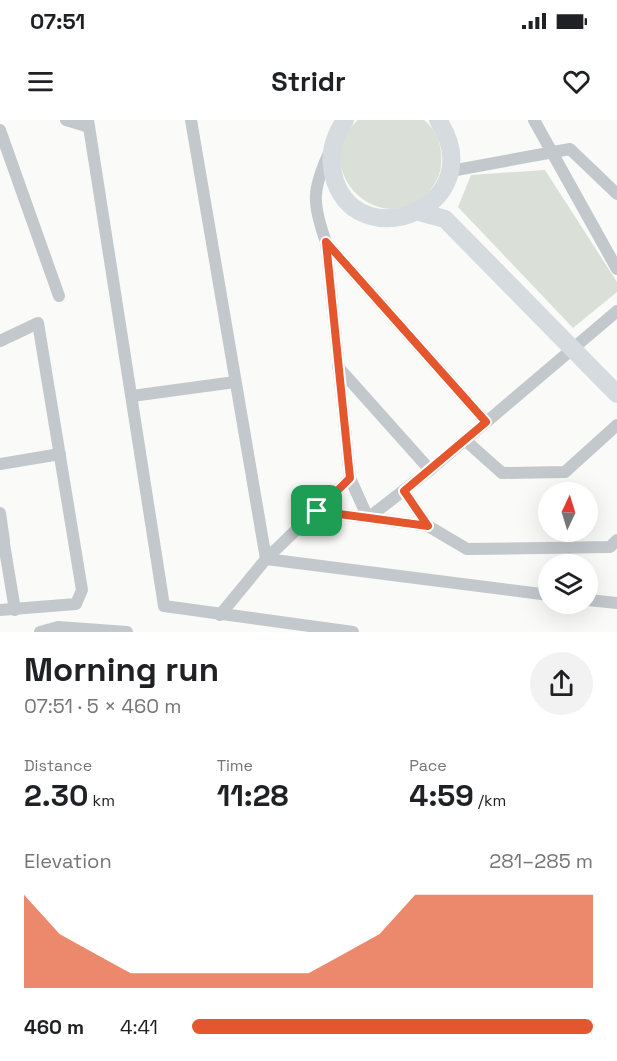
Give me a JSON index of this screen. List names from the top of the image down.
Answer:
{
  "north": "top",
  "page": {
    "status": "07:51",
    "header": "Stridr",
    "heading": ["Morning run", "07:51 · 5 × 460 m"],
    "stats": [
      ["Distance", "2.30 km"],
      ["Time", "11:28"],
      ["Pace", "4:59 /km"]
    ],
    "chart": ["Elevation", "281–285 m"],
    "list": [
      {
        "name": "460 m",
        "note": "4:41"
      }
    ]
  }
}
